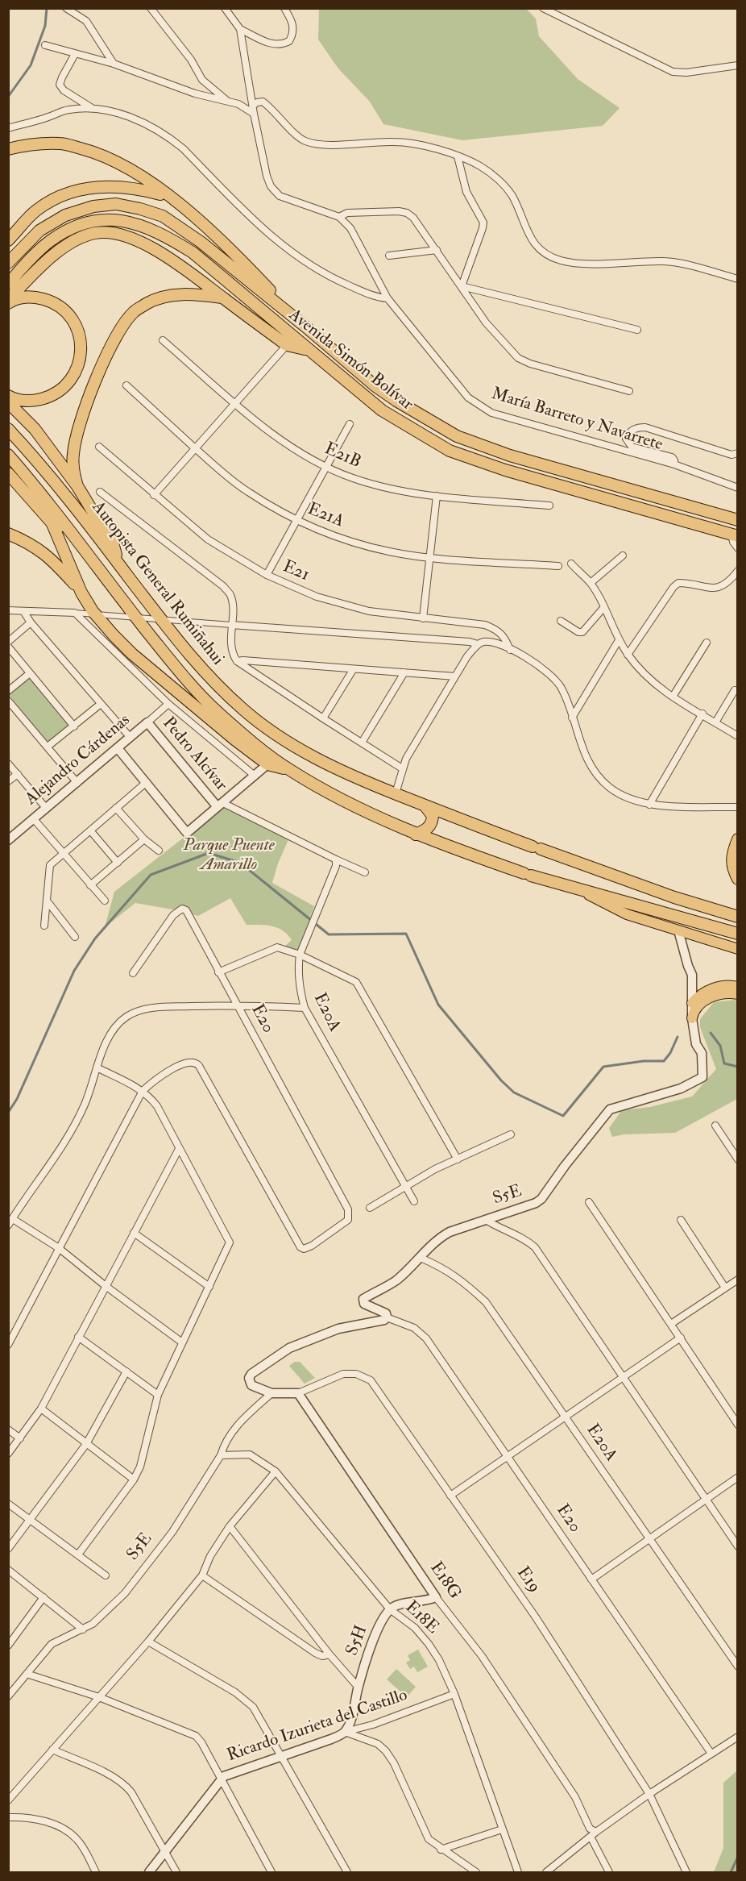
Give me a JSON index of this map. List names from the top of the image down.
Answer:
{
  "streets": {
    "highway": ["Avenida Simón Bolívar", "Autopista General Rumiñahui"],
    "street": [
      "María Barreto y Navarrete",
      "E21B",
      "E21A",
      "E21",
      "Pedro Alcívar",
      "Alejandro Cárdenas",
      "E20A",
      "E20",
      "S5E",
      "E19",
      "E18G",
      "E18E",
      "S5H",
      "Ricardo Izurieta del Castillo"
    ]
  },
  "crossings": [
    ["Pedro Alcívar", "Alejandro Cárdenas"],
    ["E20A", "S5E"],
    ["E20", "S5E"],
    ["S5E", "E18E"],
    ["E19", "E18G"],
    ["E18E", "S5H"],
    ["E18E", "Ricardo Izurieta del Castillo"],
    ["S5H", "Ricardo Izurieta del Castillo"]
  ],
  "parks": ["Parque Puente Amarillo"]
}
